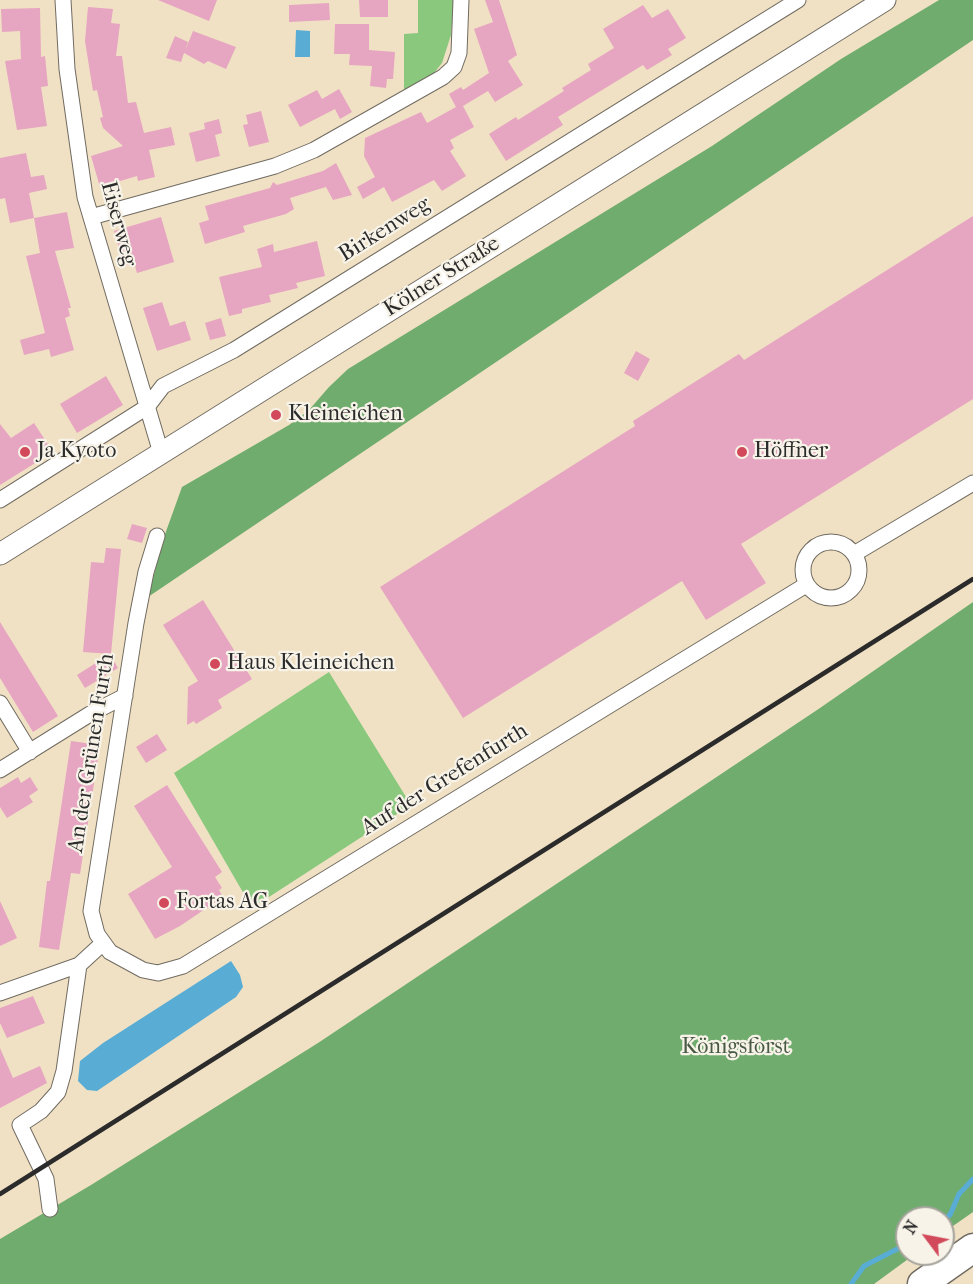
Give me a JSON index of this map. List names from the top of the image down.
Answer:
{
  "streets": {
    "main road": ["Kölner Straße"],
    "street": [
      "Eiserweg",
      "Birkenweg",
      "An der Grünen Furth",
      "Auf der Grefenfurth"
    ]
  },
  "crossings": [
    ["Eiserweg", "Birkenweg"],
    ["Eiserweg", "Kölner Straße"],
    ["An der Grünen Furth", "Auf der Grefenfurth"]
  ],
  "parks": ["Königsforst"],
  "places": [
    "Kleineichen",
    "Ja Kyoto",
    "Höffner",
    "Haus Kleineichen",
    "Fortas AG"
  ],
  "north": "top left"
}
